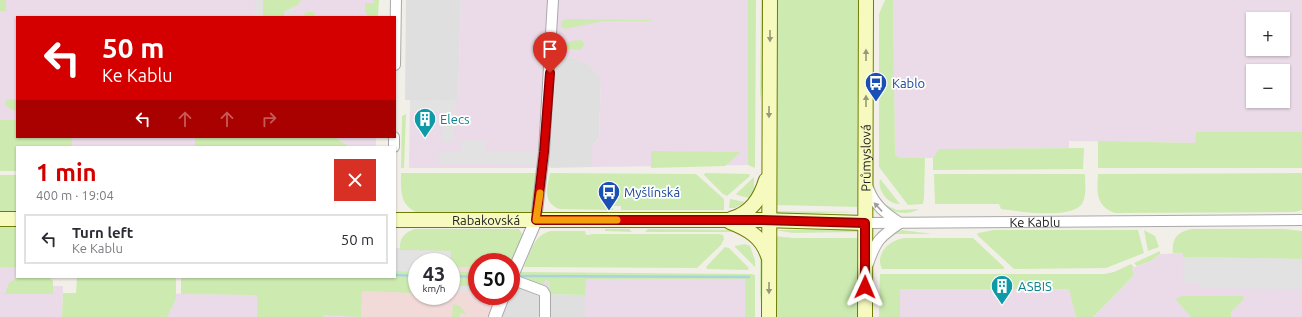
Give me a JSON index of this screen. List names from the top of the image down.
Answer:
{
  "streets": {
    "main road": ["Průmyslová", "Rabakovská", "Ke Kablu"]
  },
  "crossings": [
    ["Průmyslová", "Ke Kablu"],
    ["Rabakovská", "Ke Kablu"]
  ],
  "places": {
    "bus stop": ["Kablo", "Myšlínská"],
    "building": ["Elecs", "ASBIS"]
  },
  "page": {
    "map_buttons": ["+", "−"],
    "turn": ["50 m", "Ke Kablu"],
    "heading": ["1 min", "400 m · 19:04"],
    "list": [
      {
        "name": "Turn left",
        "note": "Ke Kablu",
        "value": "50 m"
      }
    ],
    "speed": "43 km/h",
    "limit": "50"
  }
}
